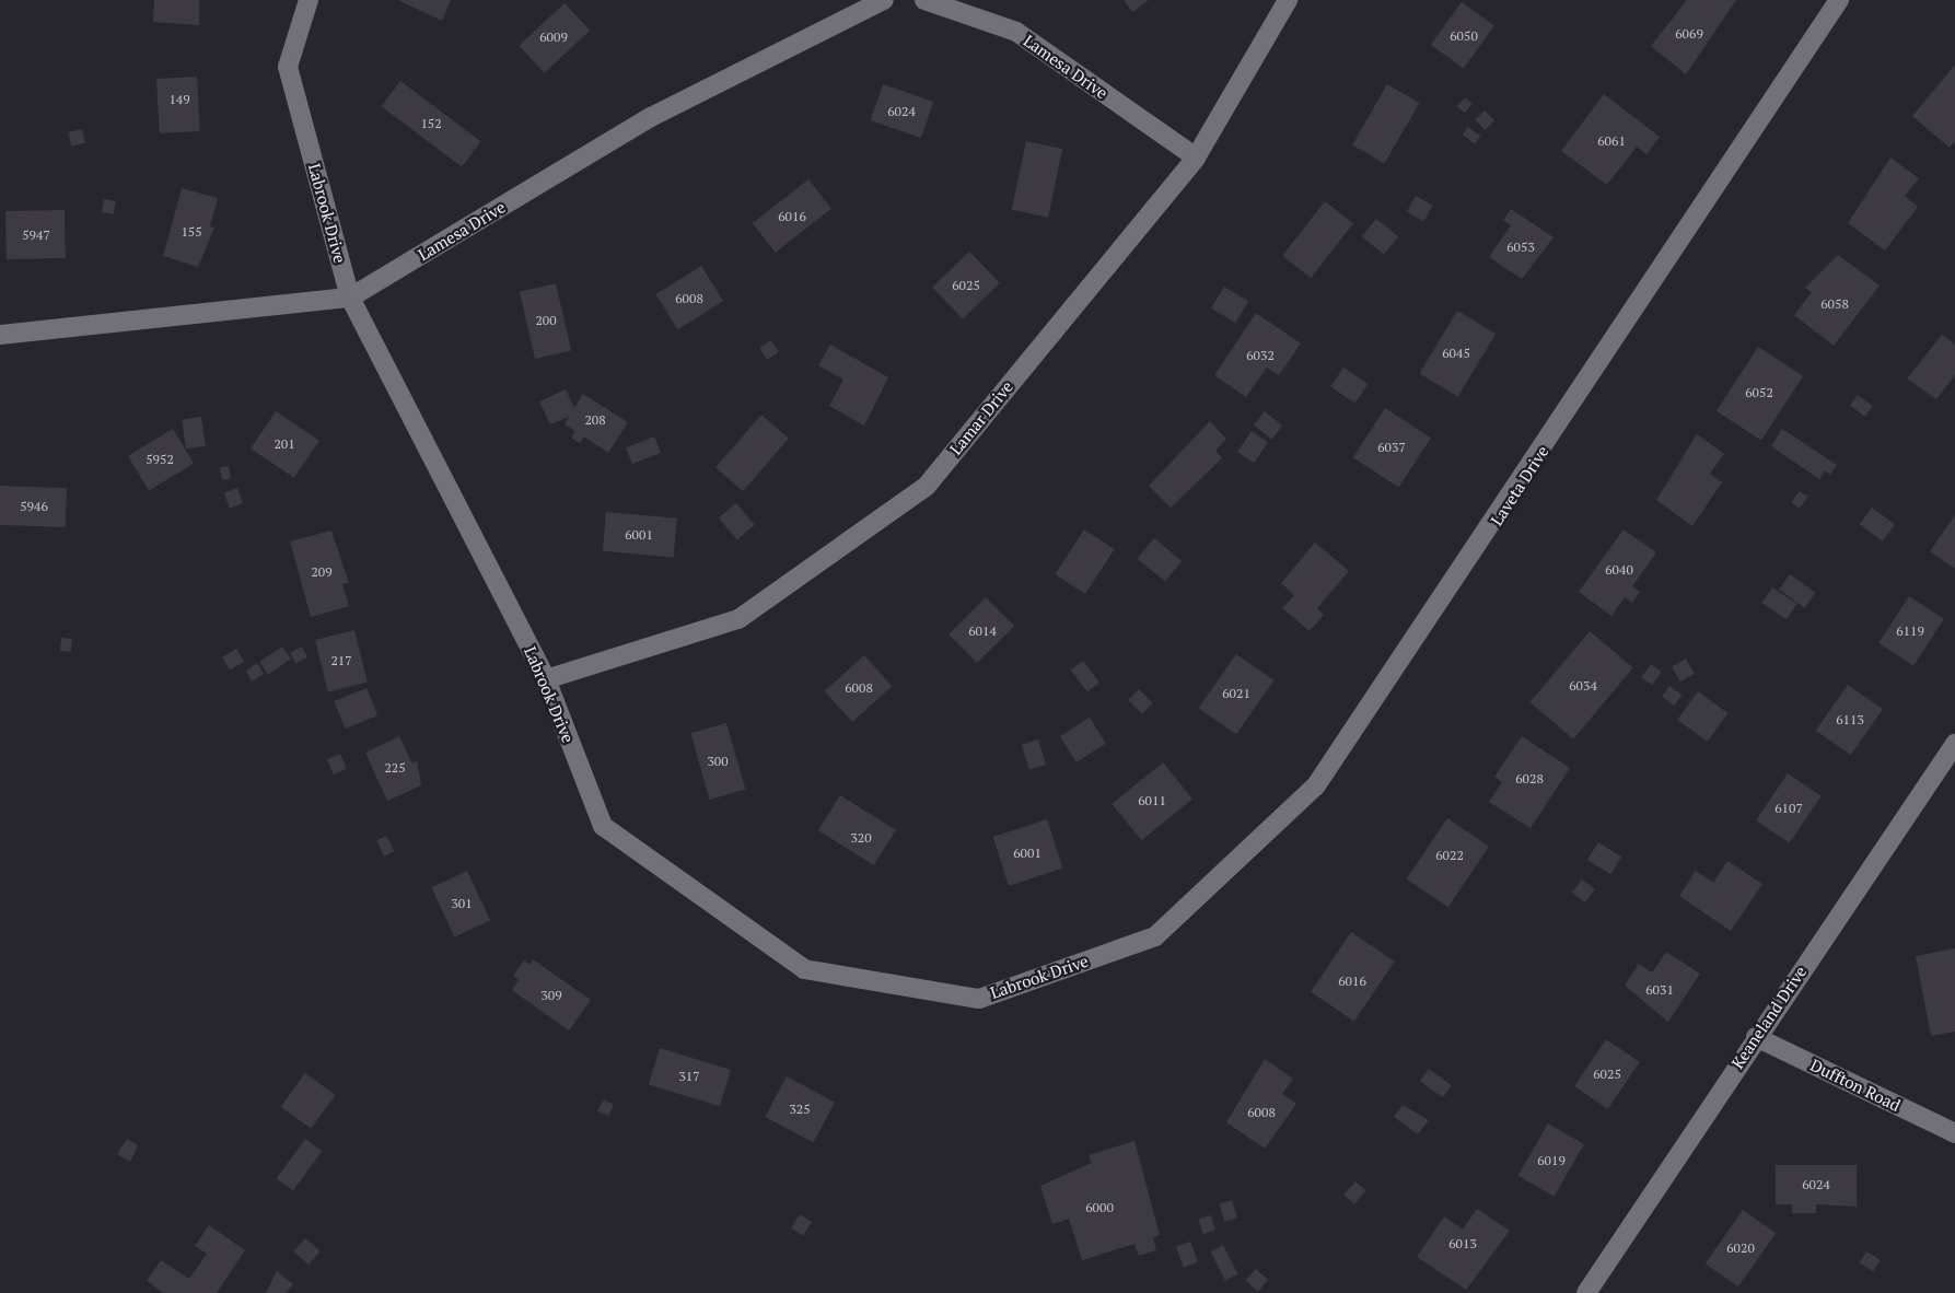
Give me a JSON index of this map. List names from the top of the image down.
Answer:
{
  "streets": {
    "street": [
      "Lamesa Drive",
      "Labrook Drive",
      "Lamar Drive",
      "Laveta Drive",
      "Keaneland Drive",
      "Duffton Road"
    ]
  },
  "crossings": [
    ["Lamesa Drive", "Labrook Drive"],
    ["Lamesa Drive", "Lamar Drive"],
    ["Labrook Drive", "Lamar Drive"],
    ["Labrook Drive", "Laveta Drive"],
    ["Keaneland Drive", "Duffton Road"]
  ],
  "house_numbers": [
    "6069",
    "6050",
    "6009",
    "149",
    "6024",
    "152",
    "6061",
    "6016",
    "155",
    "5947",
    "6053",
    "6025",
    "6008",
    "6058",
    "200",
    "6045",
    "6032",
    "6052",
    "208",
    "201",
    "6037",
    "5952",
    "5946",
    "6001",
    "6040",
    "209",
    "6014",
    "6119",
    "217",
    "6034",
    "6008",
    "6021",
    "6113",
    "300",
    "225",
    "6028",
    "6011",
    "6107",
    "320",
    "6001",
    "6022",
    "301",
    "6016",
    "6031",
    "309",
    "6025",
    "317",
    "325",
    "6008",
    "6019",
    "6024",
    "6000",
    "6013",
    "6020"
  ]
}
